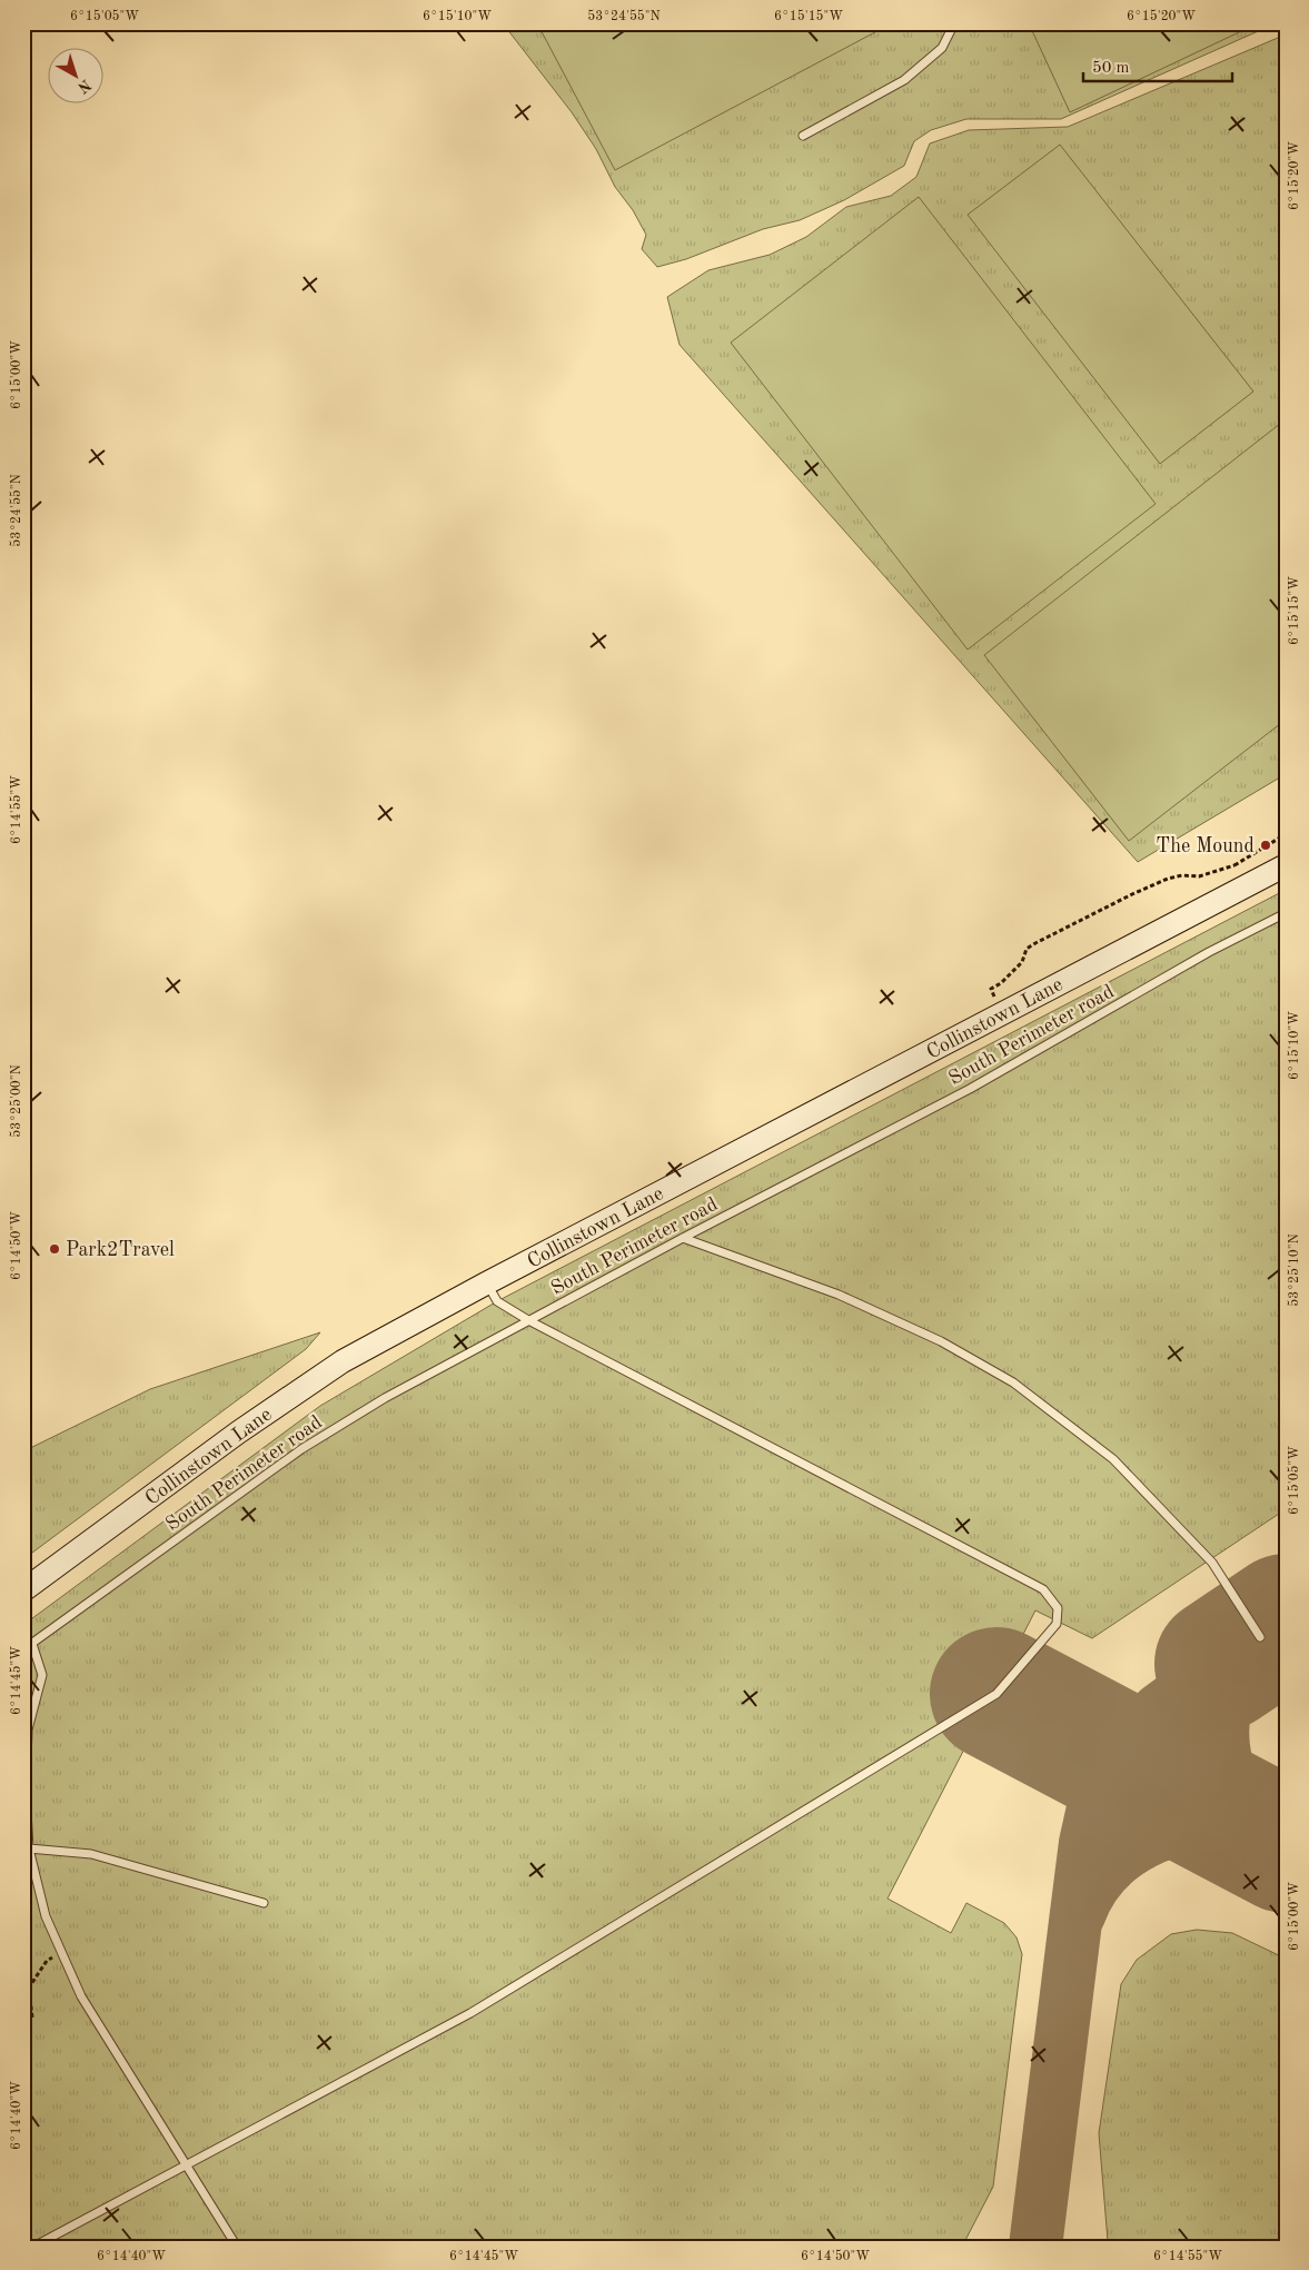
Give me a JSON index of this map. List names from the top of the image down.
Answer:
{
  "streets": {
    "street": ["Collinstown Lane"],
    "lane": ["South Perimeter road"]
  },
  "places": ["The Mound", "Park2Travel"],
  "scale_bar": "50 m",
  "north": "bottom right",
  "coordinates": [
    "6°15'05\"W",
    "6°15'10\"W",
    "53°24'55\"N",
    "6°15'15\"W",
    "6°15'20\"W",
    "6°15'00\"W",
    "6°14'55\"W",
    "53°25'00\"N",
    "6°14'50\"W",
    "53°25'10\"N",
    "6°14'45\"W",
    "6°14'40\"W"
  ]
}
